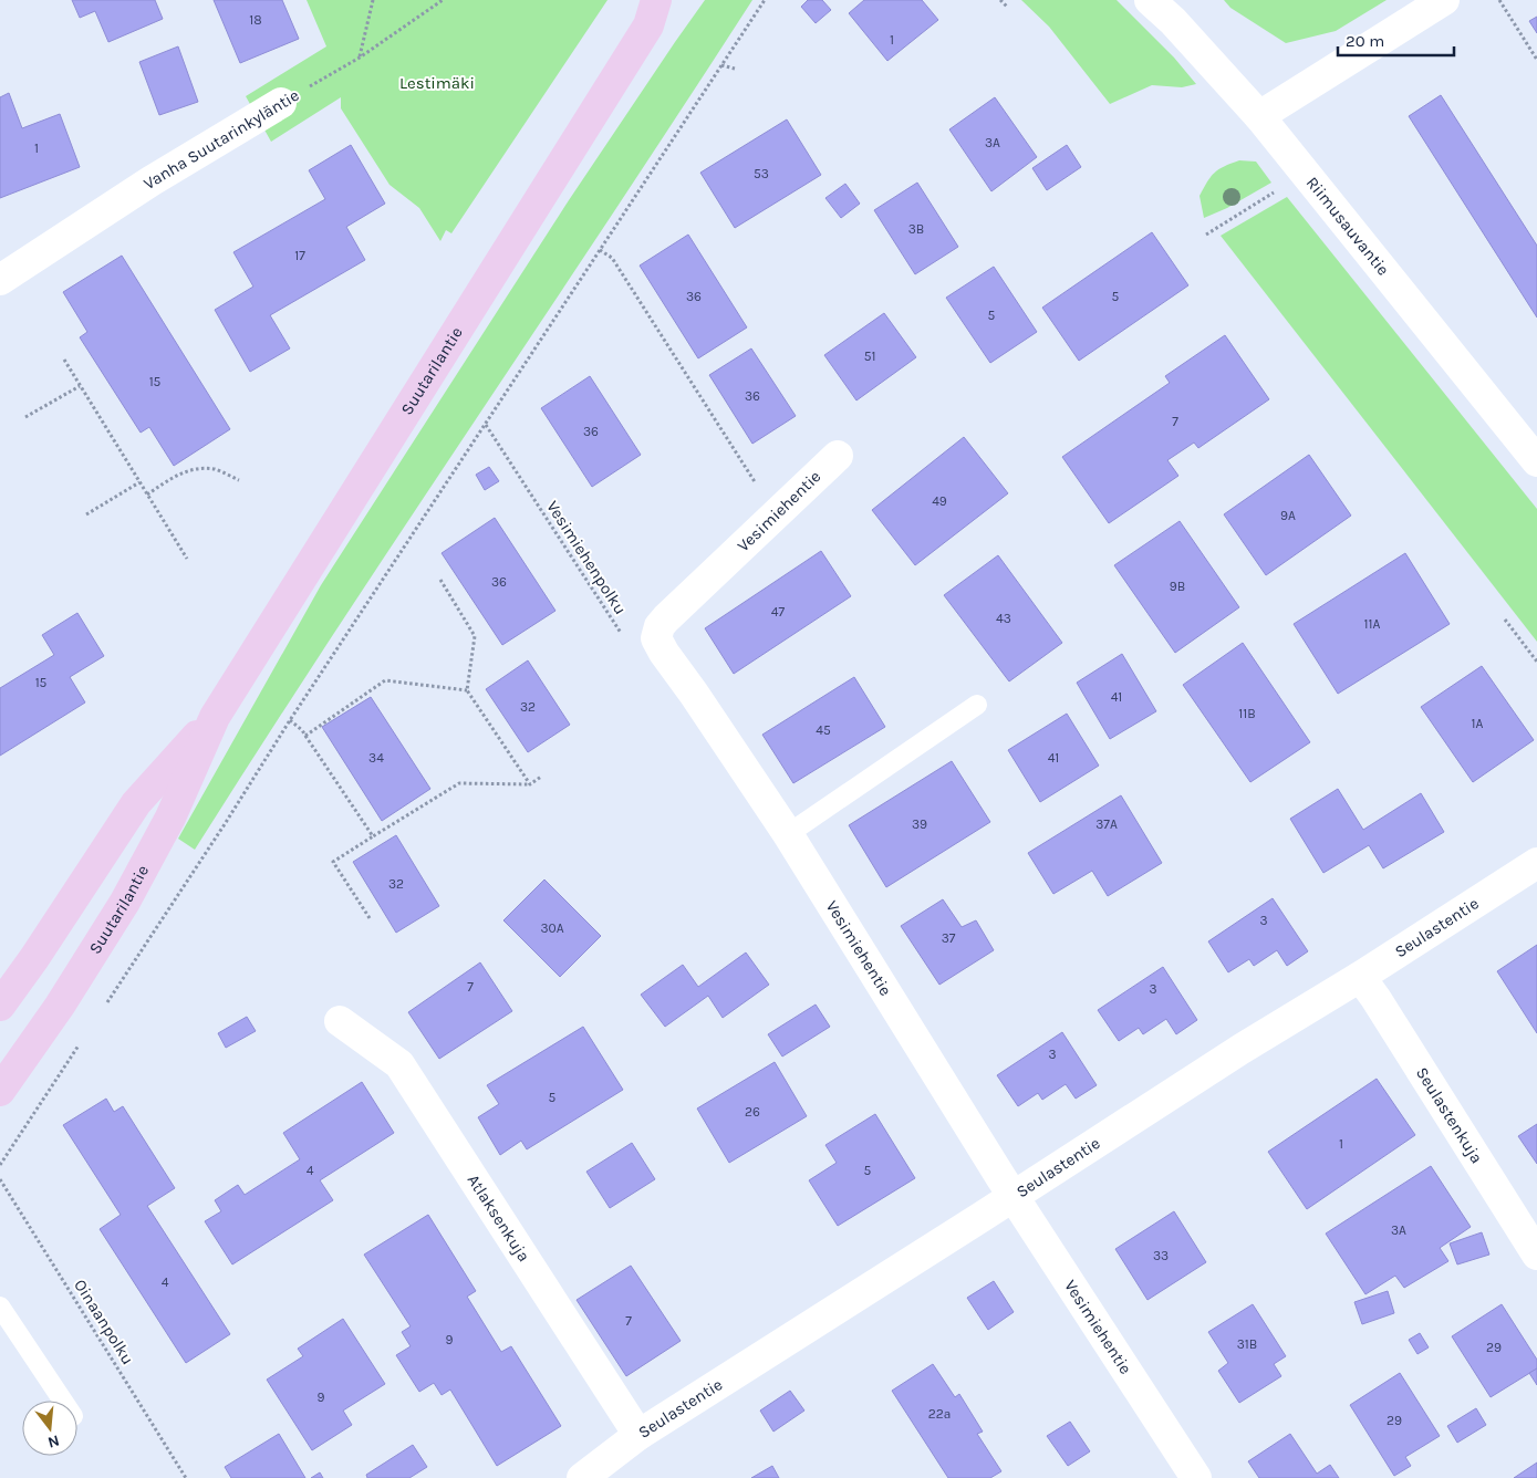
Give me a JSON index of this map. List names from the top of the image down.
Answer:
{
  "streets": {
    "main road": ["Suutarilantie"],
    "street": [
      "Vanha Suutarinkyläntie",
      "Riimusauvantie",
      "Vesimiehentie",
      "Seulastentie",
      "Seulastenkuja",
      "Atlaksenkuja"
    ],
    "path": ["Vesimiehenpolku", "Oinaanpolku"]
  },
  "crossings": [
    ["Vesimiehentie", "Seulastentie"],
    ["Seulastentie", "Seulastenkuja"],
    ["Seulastentie", "Atlaksenkuja"]
  ],
  "parks": ["Lestimäki"],
  "house_numbers": [
    "18",
    "1",
    "3A",
    "1",
    "53",
    "3B",
    "17",
    "36",
    "5",
    "5",
    "51",
    "15",
    "36",
    "7",
    "36",
    "49",
    "9A",
    "36",
    "9B",
    "47",
    "43",
    "11A",
    "15",
    "41",
    "32",
    "11B",
    "1A",
    "45",
    "34",
    "41",
    "39",
    "37A",
    "32",
    "3",
    "30A",
    "37",
    "7",
    "3",
    "3",
    "5",
    "26",
    "1",
    "4",
    "5",
    "3A",
    "33",
    "4",
    "7",
    "9",
    "31B",
    "29",
    "9",
    "22a",
    "29"
  ],
  "scale_bar": "20 m",
  "north": "bottom"
}
